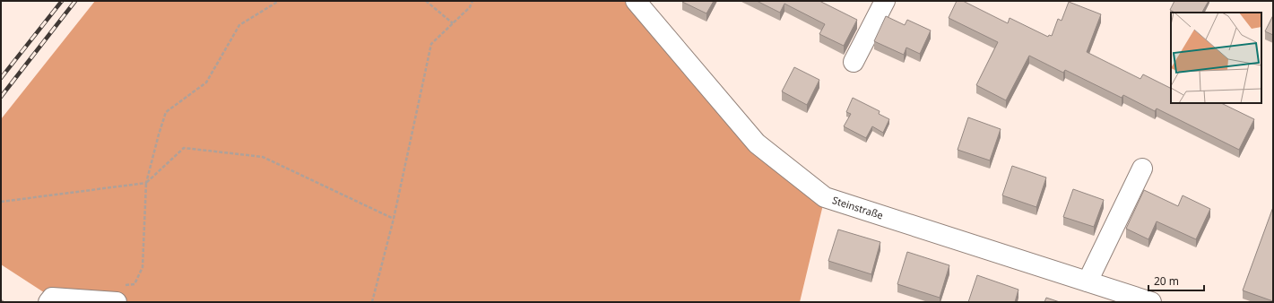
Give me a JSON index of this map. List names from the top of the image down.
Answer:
{
  "streets": {
    "street": ["Steinstraße"]
  },
  "scale_bar": "20 m"
}
